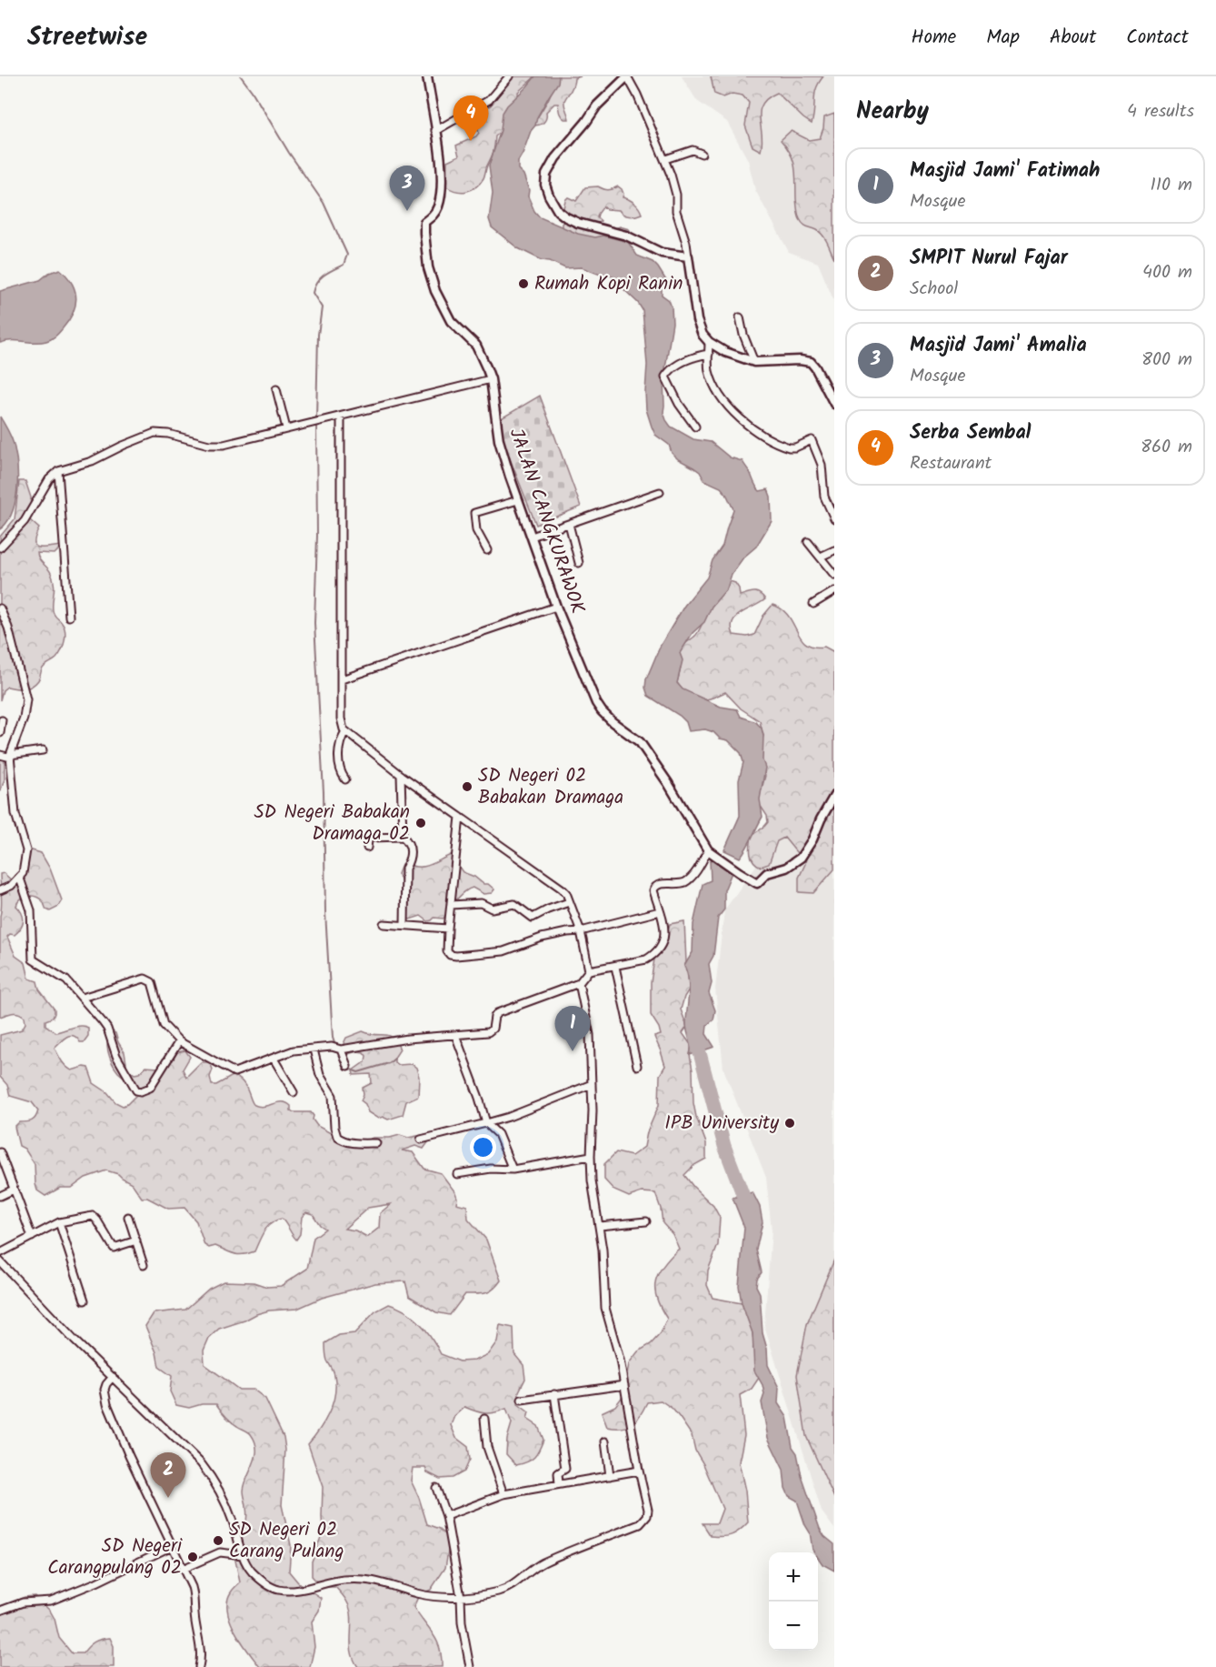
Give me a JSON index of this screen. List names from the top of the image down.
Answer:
{
  "streets": {
    "street": ["JALAN CANGKURAWOK"]
  },
  "places": [
    "Rumah Kopi Ranin",
    "SD Negeri 02 Babakan Dramaga",
    "SD Negeri Babakan Dramaga 02",
    "IPB University",
    "SD Negeri 02 Carang Pulang",
    "SD Negeri Carangpulang 02"
  ],
  "page": {
    "header": "Streetwise",
    "nav": [
      "Home",
      "Map",
      "About",
      "Contact"
    ],
    "heading": ["Nearby", "4 results"],
    "pins": [
      "4",
      "3",
      "1",
      "2"
    ],
    "list": [
      {
        "mark": "1",
        "name": "Masjid Jami' Fatimah",
        "note": "Mosque",
        "value": "110 m"
      },
      {
        "mark": "2",
        "name": "SMPIT Nurul Fajar",
        "note": "School",
        "value": "400 m"
      },
      {
        "mark": "3",
        "name": "Masjid Jami' Amalia",
        "note": "Mosque",
        "value": "800 m"
      },
      {
        "mark": "4",
        "name": "Serba Sembal",
        "note": "Restaurant",
        "value": "860 m"
      }
    ],
    "map_buttons": ["+", "−"]
  }
}
